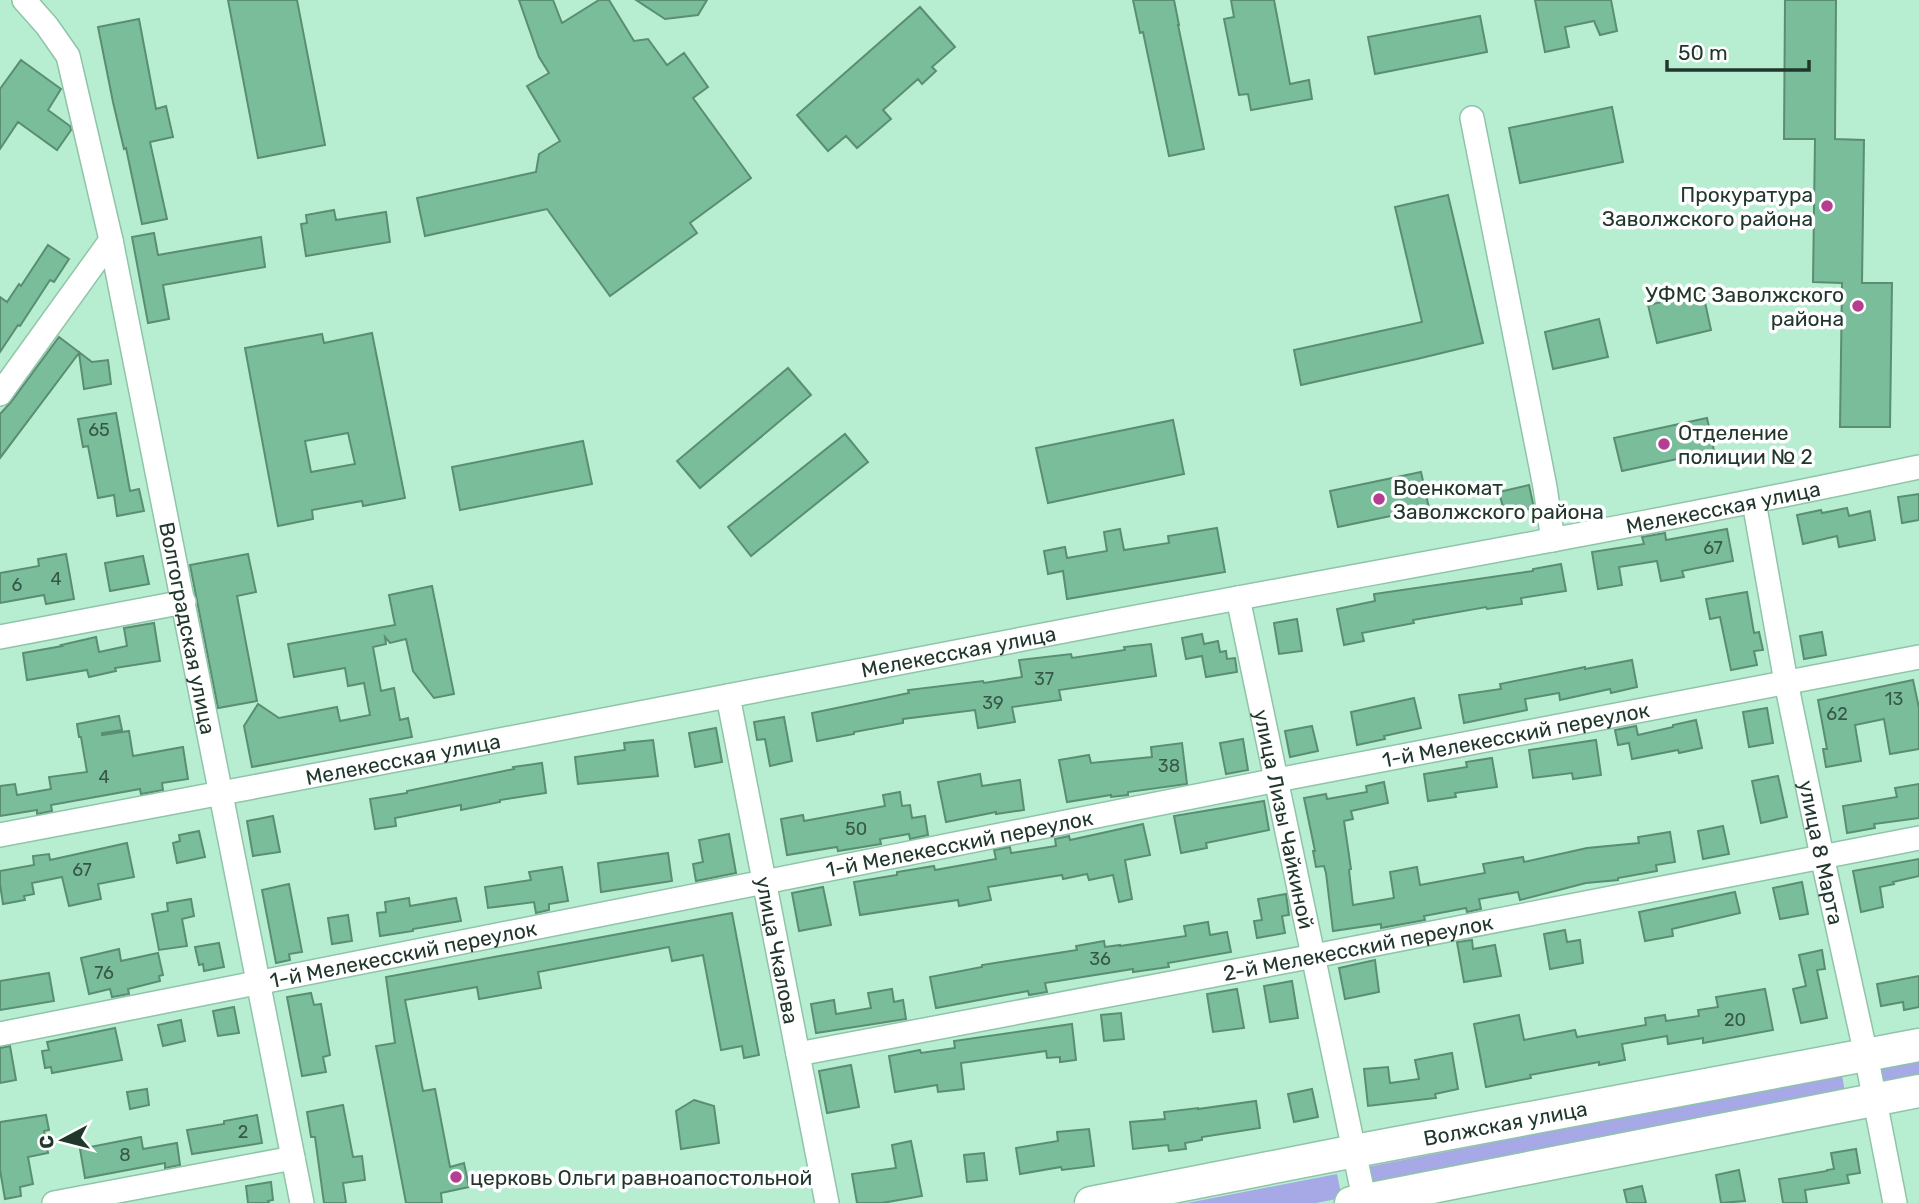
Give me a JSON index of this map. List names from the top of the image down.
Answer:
{
  "streets": {
    "main road": ["Волжская улица"],
    "street": [
      "Мелекесская улица",
      "Волгоградская улица",
      "1-й Мелекесский переулок",
      "улица Лизы Чайкиной",
      "улица 8 Марта",
      "2-й Мелекесский переулок",
      "улица Чкалова"
    ]
  },
  "crossings": [
    ["Мелекесская улица", "Волгоградская улица"],
    ["Мелекесская улица", "улица Лизы Чайкиной"],
    ["Мелекесская улица", "улица 8 Марта"],
    ["Мелекесская улица", "улица Чкалова"],
    ["Волгоградская улица", "1-й Мелекесский переулок"],
    ["1-й Мелекесский переулок", "улица Лизы Чайкиной"],
    ["1-й Мелекесский переулок", "улица 8 Марта"],
    ["1-й Мелекесский переулок", "улица Чкалова"],
    ["улица Лизы Чайкиной", "2-й Мелекесский переулок"],
    ["улица Лизы Чайкиной", "Волжская улица"],
    ["улица 8 Марта", "2-й Мелекесский переулок"],
    ["улица 8 Марта", "Волжская улица"],
    ["2-й Мелекесский переулок", "улица Чкалова"]
  ],
  "places": [
    "Прокуратура Заволжского района",
    "УФМС Заволжского района",
    "Отделение полиции № 2",
    "Военкомат Заволжского района",
    "церковь Ольги равноапостольной"
  ],
  "house_numbers": [
    "65",
    "67",
    "4",
    "6",
    "37",
    "13",
    "39",
    "62",
    "38",
    "4",
    "50",
    "67",
    "36",
    "76",
    "20",
    "2",
    "8"
  ],
  "scale_bar": "50 m",
  "north": "left"
}
